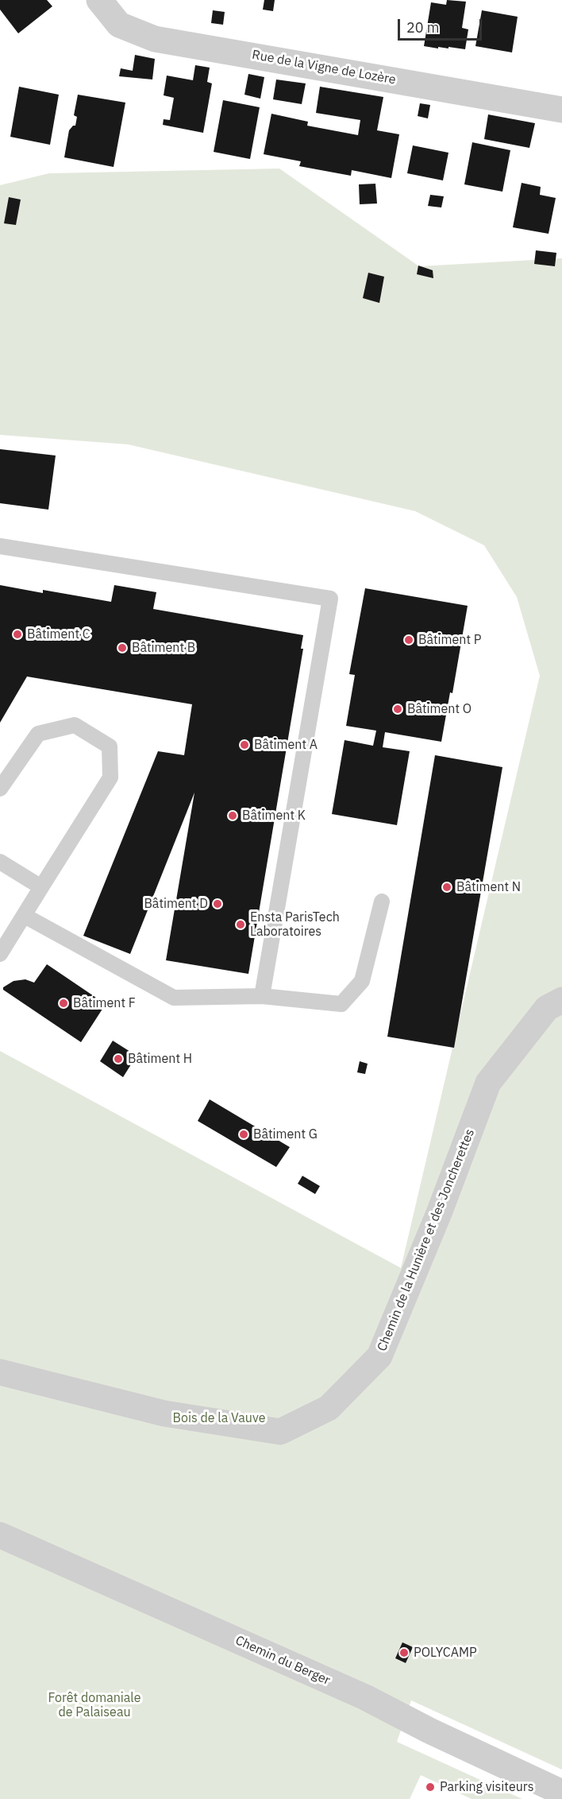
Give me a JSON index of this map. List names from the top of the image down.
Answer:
{
  "streets": {
    "street": ["Rue de la Vigne de Lozère", "Chemin de la Hunière et des Joncherettes", "Chemin du Berger"]
  },
  "parks": ["Bois de la Vauve", "Forêt domaniale de Palaiseau"],
  "places": [
    "Bâtiment C",
    "Bâtiment P",
    "Bâtiment B",
    "Bâtiment O",
    "Bâtiment A",
    "Bâtiment K",
    "Bâtiment N",
    "Bâtiment D",
    "Ensta ParisTech Laboratoires",
    "Bâtiment F",
    "Bâtiment H",
    "Bâtiment G",
    "POLYCAMP",
    "Parking visiteurs"
  ],
  "scale_bar": "20 m"
}
